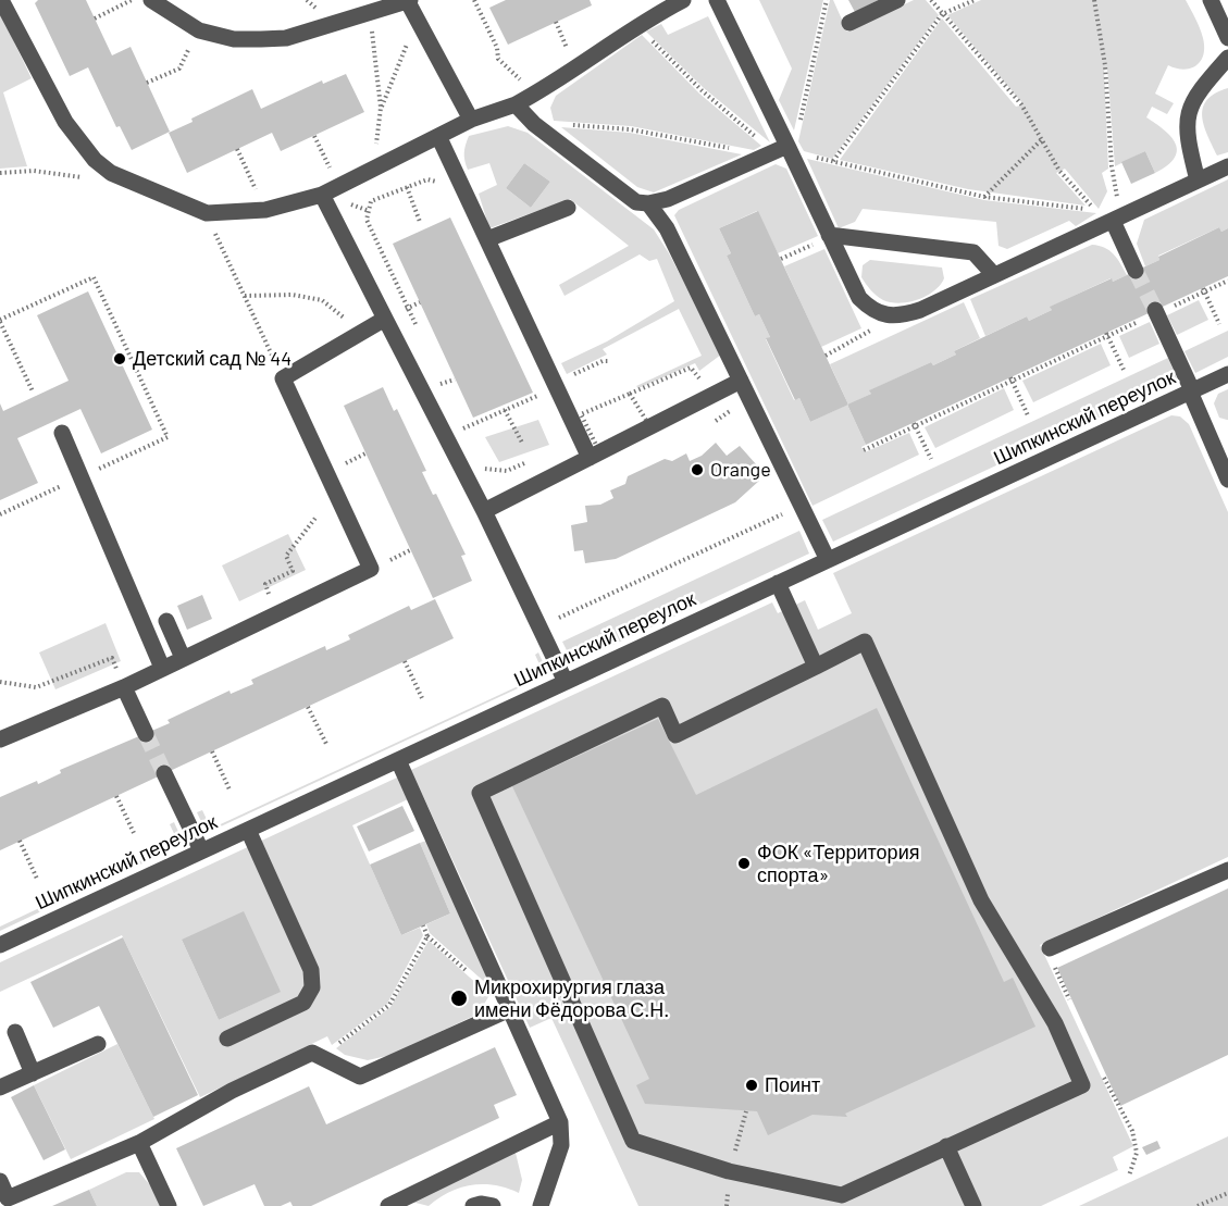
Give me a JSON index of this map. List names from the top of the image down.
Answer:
{
  "streets": {
    "street": ["Шипкинский переулок"]
  },
  "places": [
    "Детский сад № 44",
    "Orange",
    "ФОК «Территория спорта»",
    "Микрохирургия глаза имени Фёдорова С.Н.",
    "Поинт"
  ]
}
